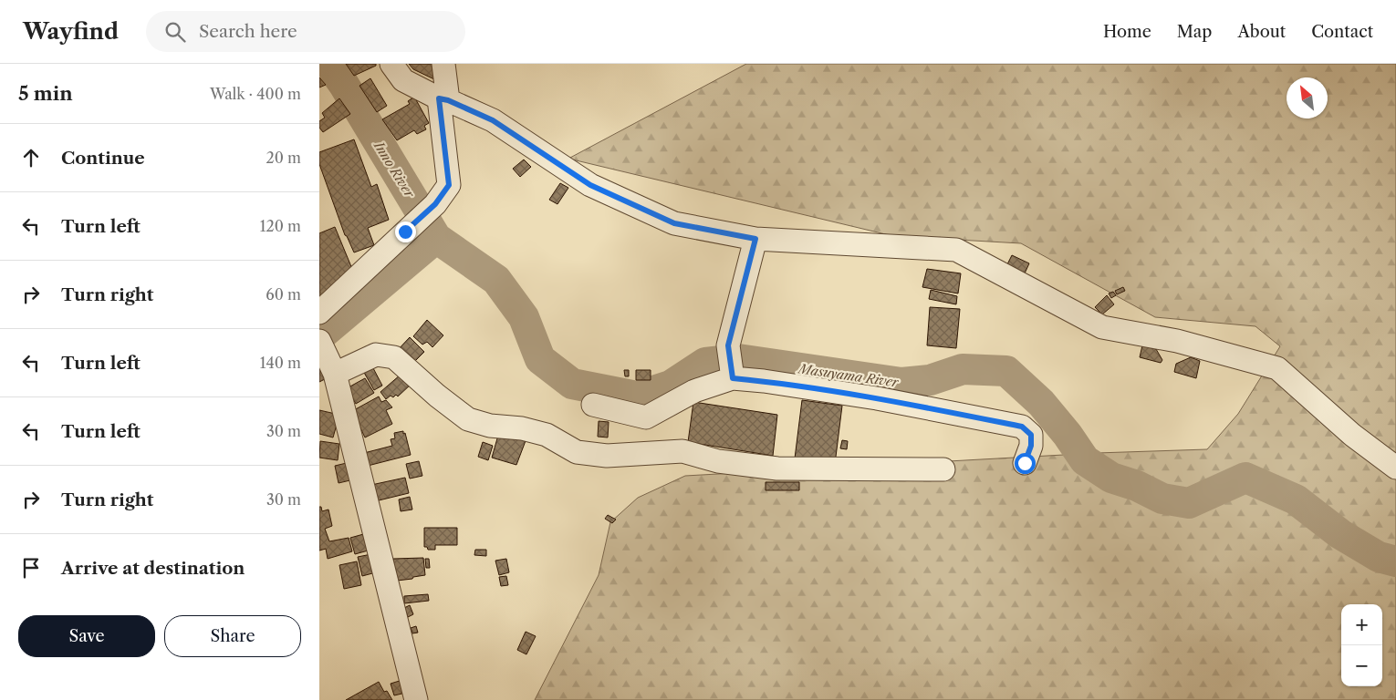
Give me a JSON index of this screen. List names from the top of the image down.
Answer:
{
  "water": ["Inno River", "Masuyama River"],
  "north": "top left",
  "page": {
    "header": "Wayfind",
    "search": "Search here",
    "nav": [
      "Home",
      "Map",
      "About",
      "Contact"
    ],
    "heading": ["5 min", "Walk · 400 m"],
    "list": [
      ["Continue", "20 m"],
      ["Turn left", "120 m"],
      ["Turn right", "60 m"],
      ["Turn left", "140 m"],
      ["Turn left", "30 m"],
      ["Turn right", "30 m"],
      "Arrive at destination"
    ],
    "buttons": ["Save", "Share"],
    "map_buttons": ["+", "−"]
  }
}
